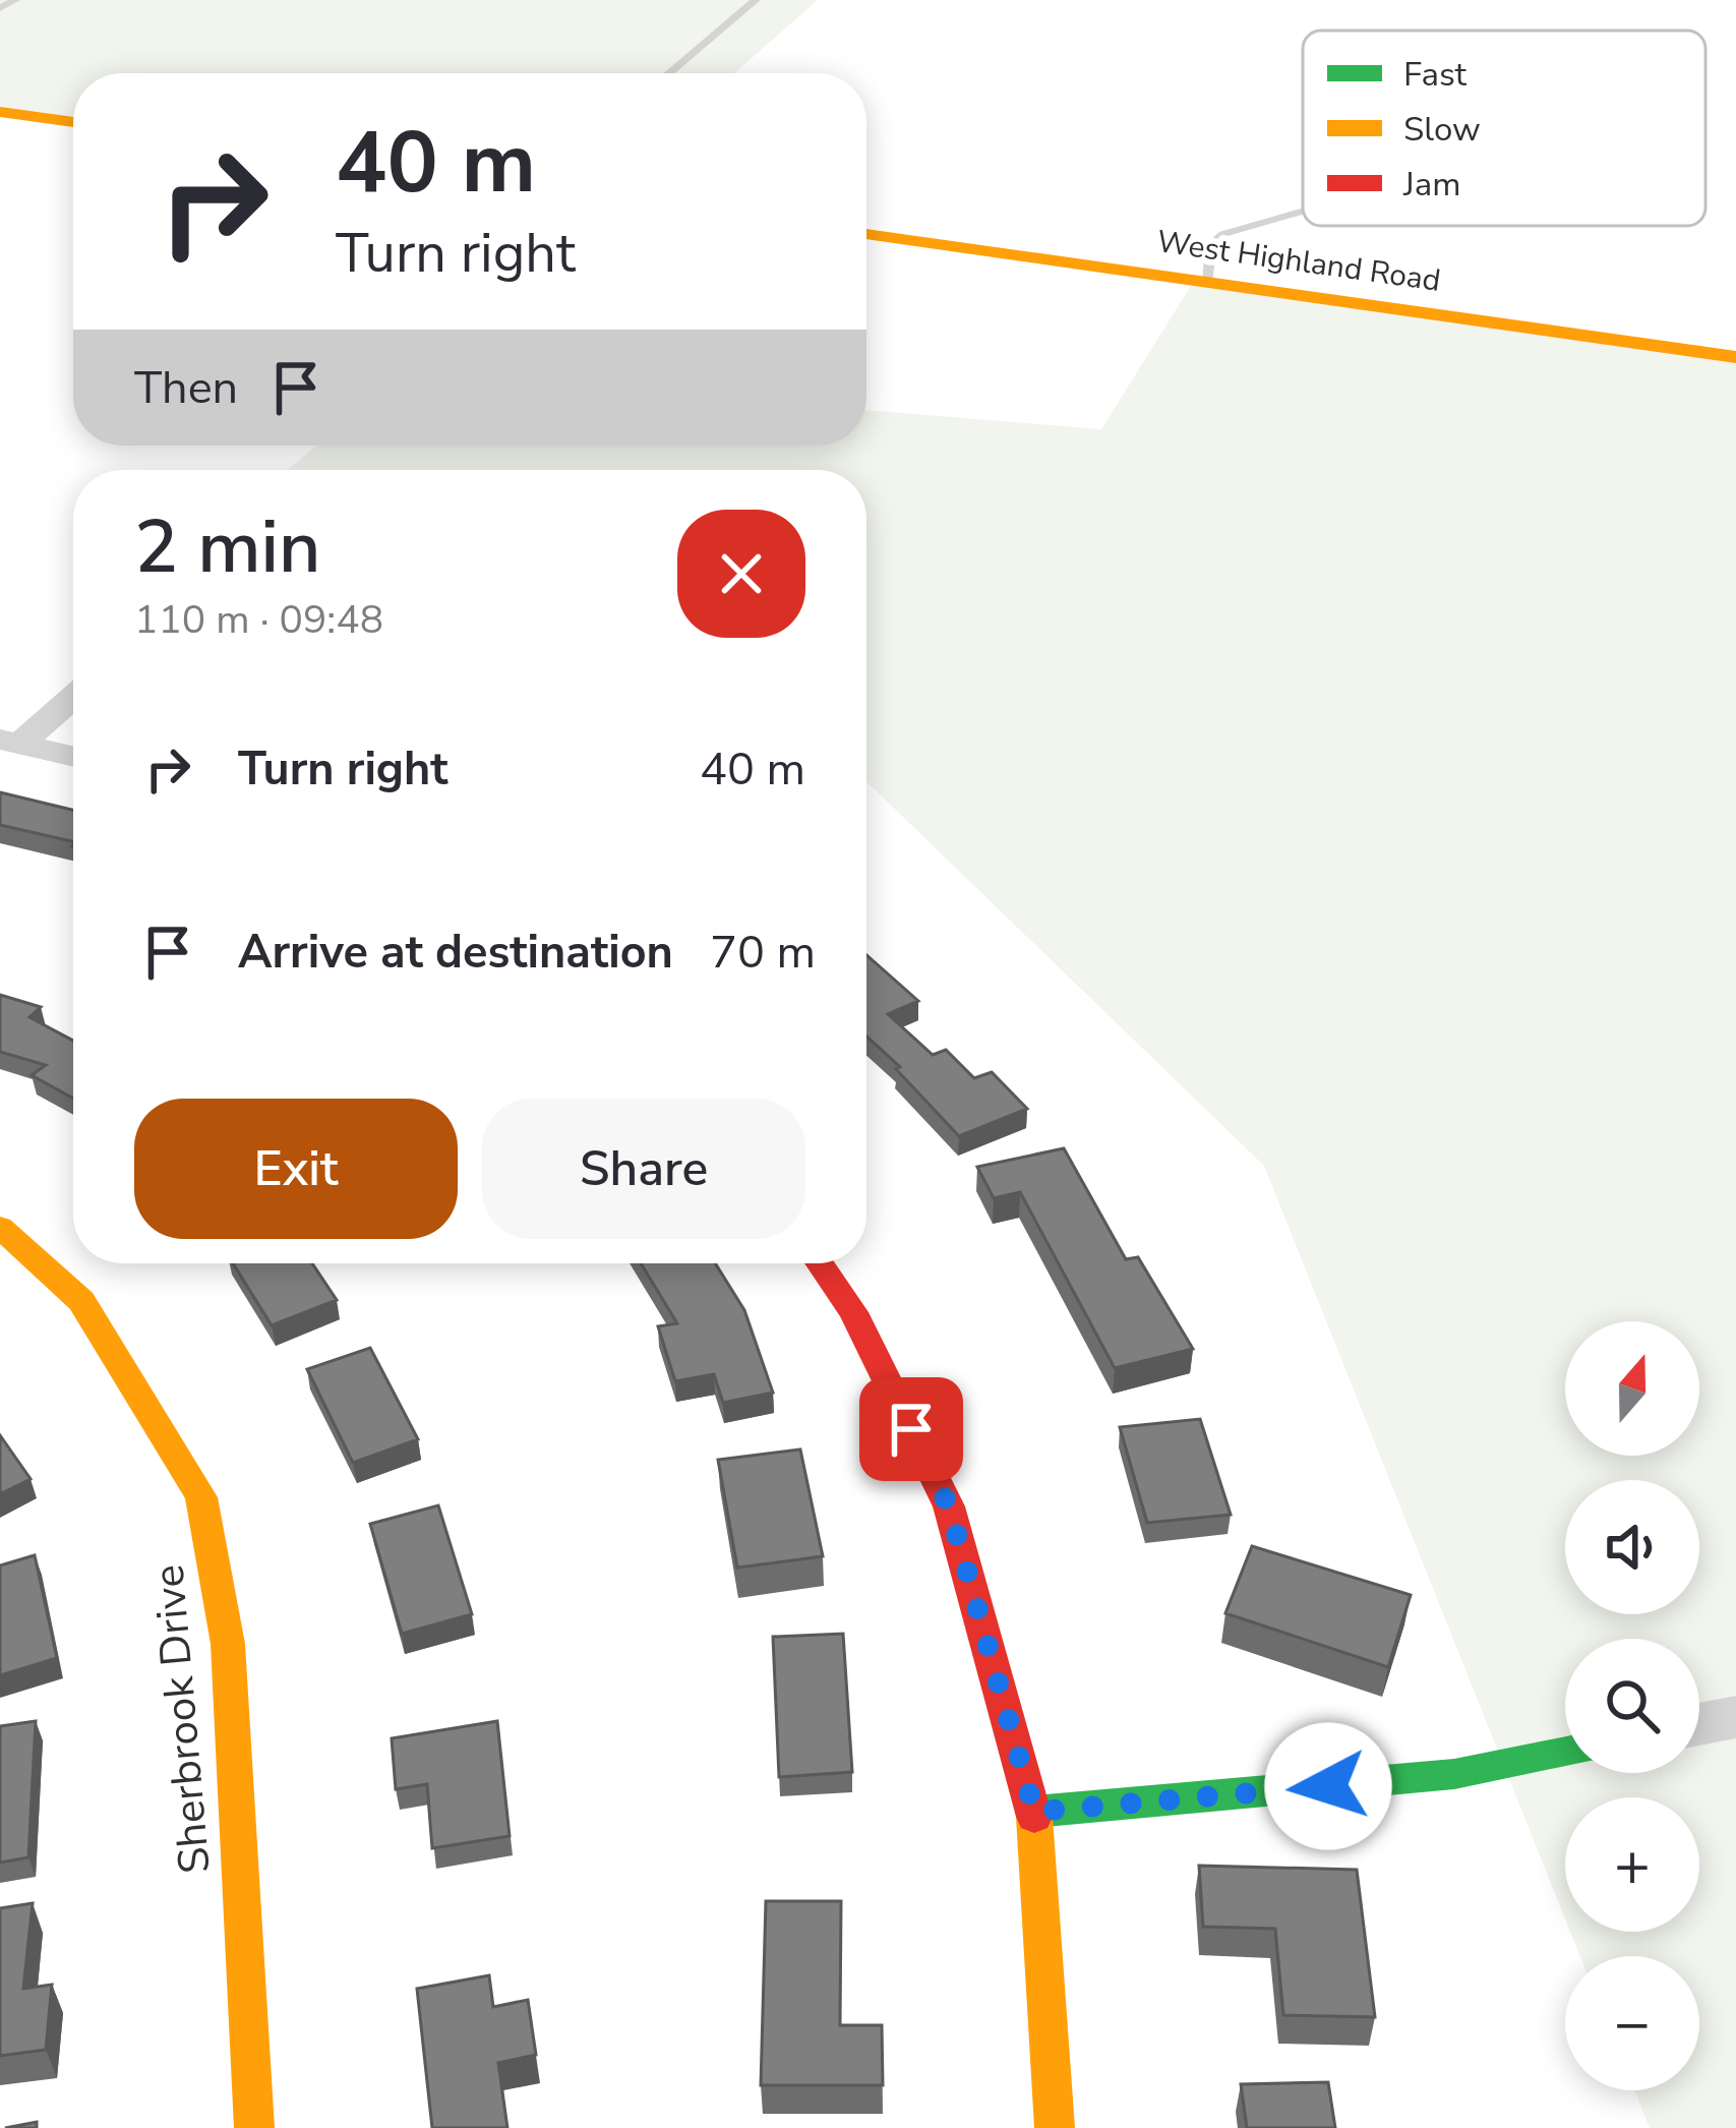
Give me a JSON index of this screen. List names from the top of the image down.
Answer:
{
  "streets": {
    "street": ["West Highland Road", "Sherbrook Drive"]
  },
  "legend": ["Fast", "Slow", "Jam"],
  "north": "top",
  "page": {
    "turn": ["40 m", "Turn right"],
    "then": "Then",
    "heading": ["2 min", "110 m · 09:48"],
    "list": [
      {
        "name": "Turn right",
        "value": "40 m"
      },
      {
        "name": "Arrive at destination",
        "value": "70 m"
      }
    ],
    "buttons": ["Exit", "Share"],
    "map_buttons": ["+", "−"]
  }
}
